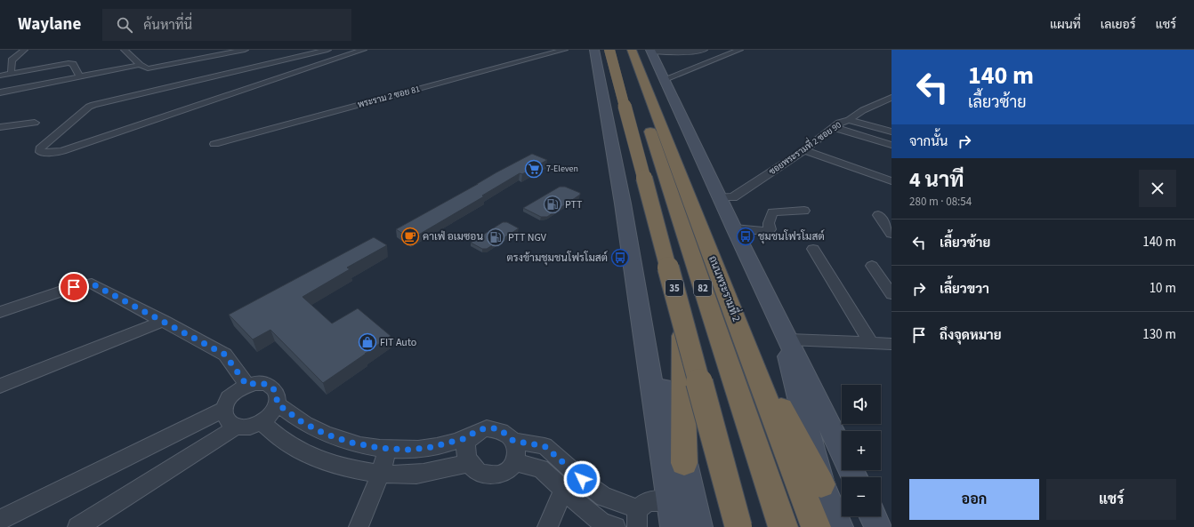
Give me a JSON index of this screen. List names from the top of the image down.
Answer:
{
  "streets": {
    "highway": ["35", "82", "ถนนพระรามที่ 2"],
    "street": ["พระราม 2 ซอย 81", "ซอยพระรามที่ 2 ซอย 90"]
  },
  "places": {
    "supermarket": ["7-Eleven"],
    "fuel station": ["PTT", "PTT NGV"],
    "cafe": ["คาเฟ่ อเมซอน"],
    "bus stop": ["ชุมชนโฟรโมสต์", "ตรงข้ามชุมชนโฟรโมสต์"],
    "shop": ["FIT Auto"]
  },
  "page": {
    "header": "Waylane",
    "search": "ค้นหาที่นี่",
    "nav": ["แผนที่", "เลเยอร์", "แชร์"],
    "turn": ["140 m", "เลี้ยวซ้าย"],
    "then": "จากนั้น",
    "heading": ["4 นาที", "280 m · 08:54"],
    "list": [
      {
        "name": "เลี้ยวซ้าย",
        "value": "140 m"
      },
      {
        "name": "เลี้ยวขวา",
        "value": "10 m"
      },
      {
        "name": "ถึงจุดหมาย",
        "value": "130 m"
      }
    ],
    "map_buttons": ["+", "−"],
    "buttons": ["ออก", "แชร์"]
  }
}
